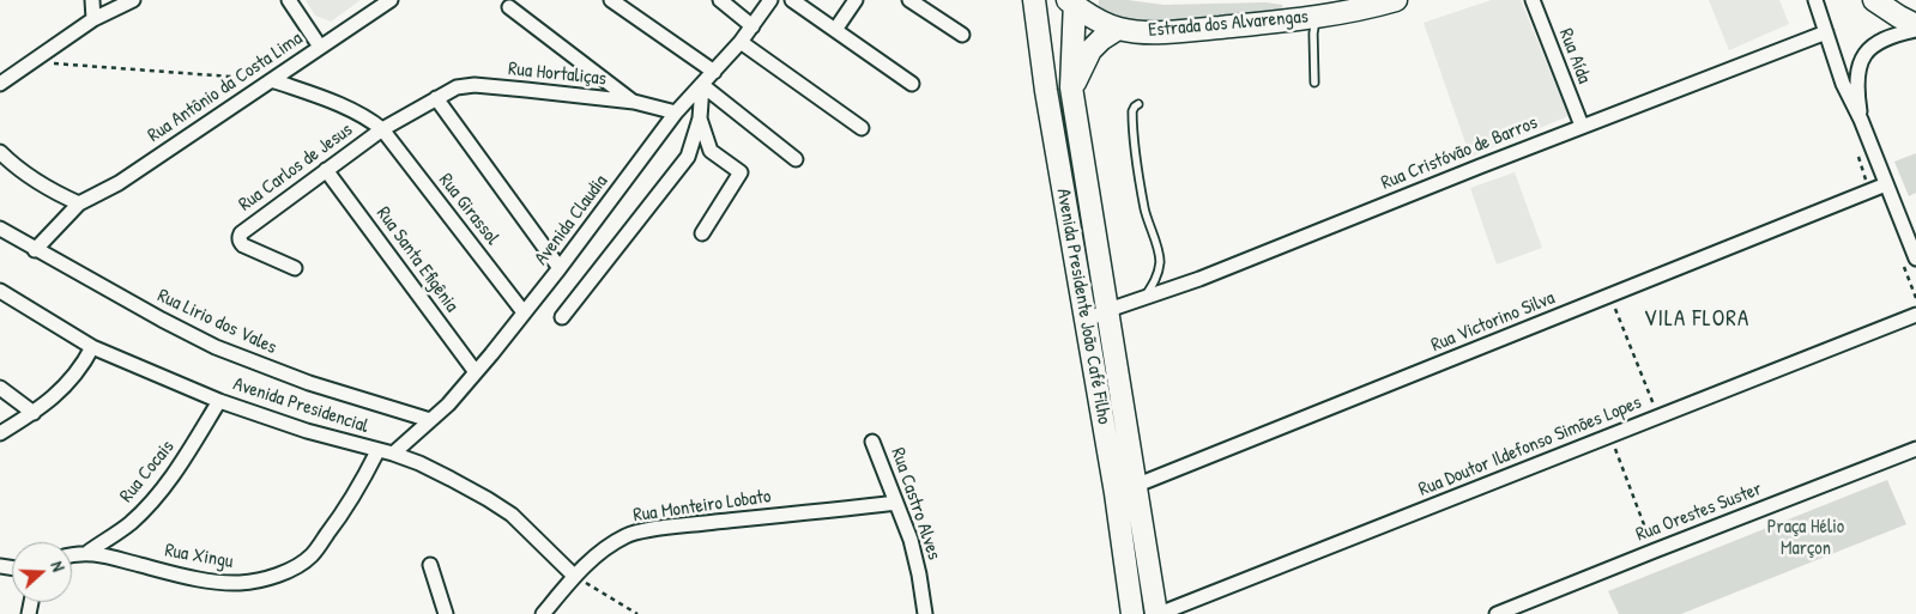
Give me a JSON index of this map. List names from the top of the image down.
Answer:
{
  "streets": {
    "main road": ["Estrada dos Alvarengas", "Avenida Presidente João Café Filho"],
    "street": [
      "Rua Aída",
      "Rua Hortaliças",
      "Rua Antônio da Costa Lima",
      "Rua Cristóvão de Barros",
      "Rua Carlos de Jesus",
      "Rua Girassol",
      "Avenida Claudia",
      "Rua Santa Efigênia",
      "Rua Lirio dos Vales",
      "Rua Victorino Silva",
      "Avenida Presidencial",
      "Rua Doutor Ildefonso Simões Lopes",
      "Rua Cocais",
      "Rua Castro Alves",
      "Rua Monteiro Lobato",
      "Rua Orestes Suster",
      "Rua Xingu"
    ]
  },
  "crossings": [
    ["Estrada dos Alvarengas", "Avenida Presidente João Café Filho"],
    ["Rua Aída", "Rua Cristóvão de Barros"],
    ["Rua Hortaliças", "Rua Carlos de Jesus"],
    ["Rua Hortaliças", "Avenida Claudia"],
    ["Rua Antônio da Costa Lima", "Rua Girassol"],
    ["Rua Cristóvão de Barros", "Avenida Presidente João Café Filho"],
    ["Rua Carlos de Jesus", "Rua Girassol"],
    ["Rua Carlos de Jesus", "Rua Santa Efigênia"],
    ["Rua Girassol", "Avenida Claudia"],
    ["Avenida Claudia", "Rua Santa Efigênia"],
    ["Avenida Claudia", "Rua Lirio dos Vales"],
    ["Avenida Claudia", "Avenida Presidencial"],
    ["Avenida Presidente João Café Filho", "Rua Victorino Silva"],
    ["Avenida Presidente João Café Filho", "Rua Doutor Ildefonso Simões Lopes"],
    ["Avenida Presidencial", "Rua Cocais"],
    ["Avenida Presidencial", "Rua Monteiro Lobato"],
    ["Avenida Presidencial", "Rua Xingu"],
    ["Rua Cocais", "Rua Xingu"],
    ["Rua Castro Alves", "Rua Monteiro Lobato"]
  ],
  "districts": ["VILA FLORA"],
  "parks": ["Praça Hélio Marçon"],
  "north": "right"
}
